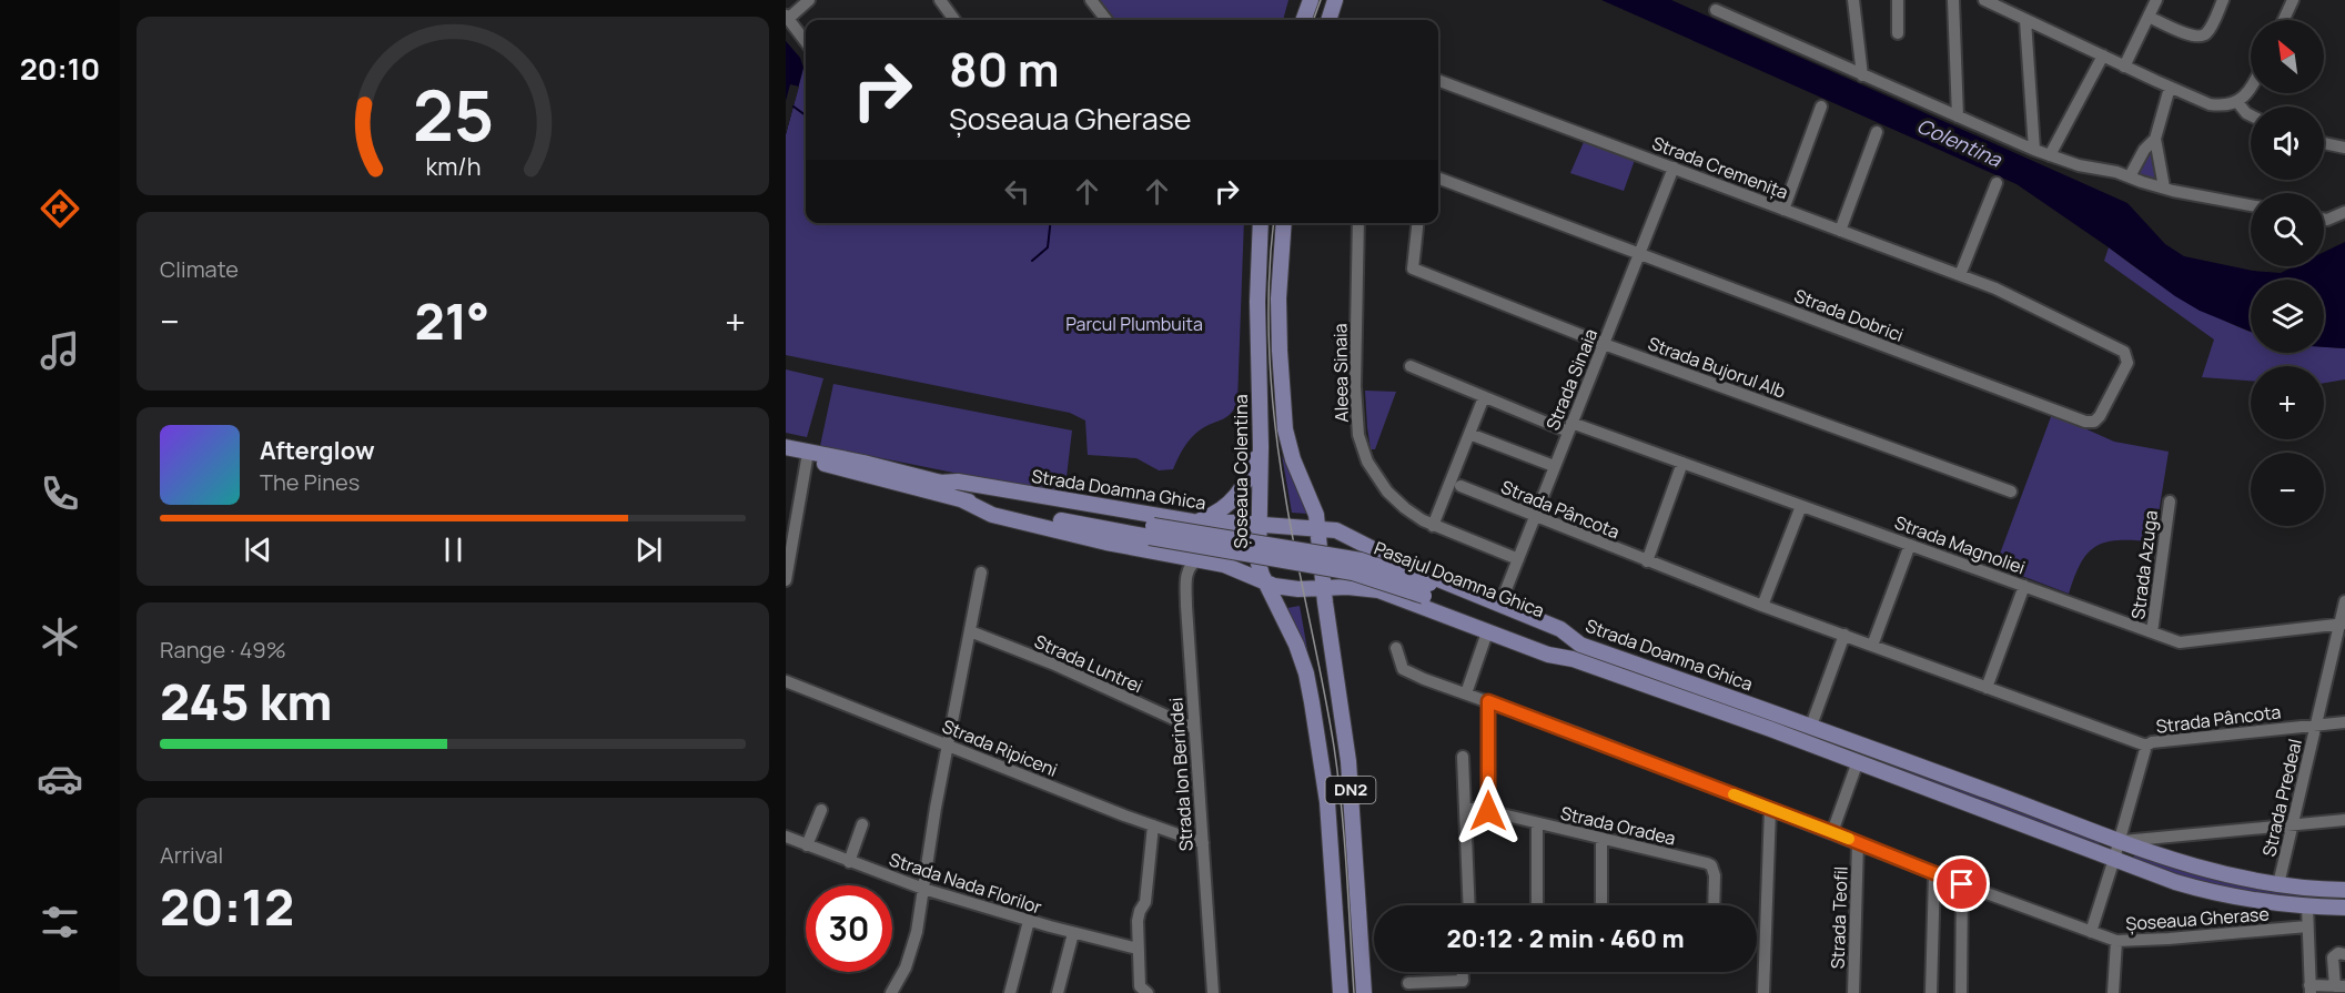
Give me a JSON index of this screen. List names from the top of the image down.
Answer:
{
  "streets": {
    "main road": [
      "Șoseaua Colentina",
      "Strada Doamna Ghica",
      "Pasajul Doamna Ghica",
      "DN2"
    ],
    "street": [
      "Strada Cremenița",
      "Strada Dobrici",
      "Strada Bujorul Alb",
      "Aleea Sinaia",
      "Strada Sinaia",
      "Strada Pâncota",
      "Strada Magnoliei",
      "Strada Azuga",
      "Strada Luntrei",
      "Strada Ripiceni",
      "Strada Ion Berindei",
      "Strada Predeal",
      "Strada Oradea",
      "Strada Nada Florilor",
      "Strada Teofil",
      "Șoseaua Gherase"
    ]
  },
  "crossings": [
    ["Strada Cremenița", "Strada Dobrici"],
    ["Strada Cremenița", "Strada Sinaia"],
    ["Strada Dobrici", "Strada Sinaia"],
    ["Strada Bujorul Alb", "Strada Sinaia"],
    ["Aleea Sinaia", "Strada Sinaia"],
    ["Strada Sinaia", "Strada Doamna Ghica"],
    ["Strada Sinaia", "Strada Pâncota"],
    ["Strada Sinaia", "Strada Magnoliei"],
    ["Șoseaua Colentina", "Strada Doamna Ghica"],
    ["Strada Doamna Ghica", "Pasajul Doamna Ghica"],
    ["Strada Doamna Ghica", "Strada Ion Berindei"],
    ["Strada Doamna Ghica", "DN2"],
    ["Strada Doamna Ghica", "Strada Predeal"],
    ["Strada Doamna Ghica", "Șoseaua Gherase"],
    ["Strada Pâncota", "Strada Predeal"],
    ["Strada Magnoliei", "Strada Azuga"],
    ["Strada Magnoliei", "Strada Predeal"],
    ["Strada Luntrei", "Strada Ion Berindei"],
    ["Strada Ripiceni", "Strada Ion Berindei"],
    ["Strada Teofil", "Șoseaua Gherase"]
  ],
  "water": ["Colentina"],
  "parks": ["Parcul Plumbuita"],
  "north": "top left",
  "page": {
    "tabs": "20:10",
    "map_buttons": ["+", "−"],
    "turn": ["80 m", "Șoseaua Gherase"],
    "tile": [
      "Climate",
      ["Range · 49%", "245 km"],
      ["Arrival", "20:12"]
    ],
    "heat": ["−", "21°", "+"],
    "song": ["Afterglow", "The Pines"],
    "limit": "30",
    "trip": "20:12 · 2 min · 460 m",
    "gauge": ["25", "km/h"]
  }
}
